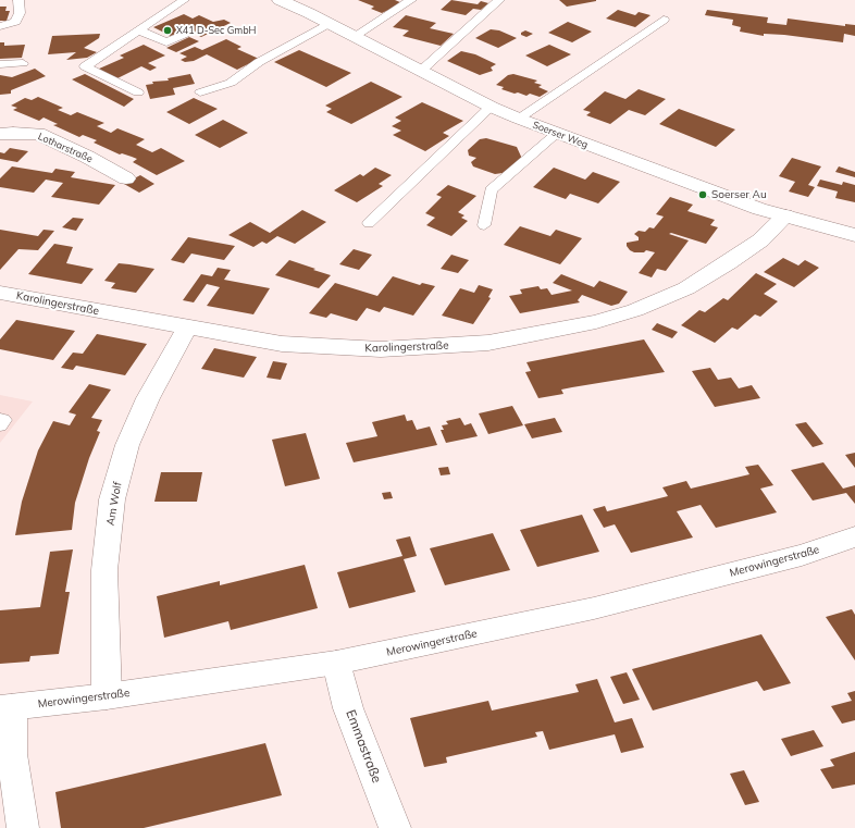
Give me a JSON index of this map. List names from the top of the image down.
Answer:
{
  "streets": {
    "street": [
      "Soerser Weg",
      "Lotharstraße",
      "Karolingerstraße",
      "Am Wolf",
      "Merowingerstraße",
      "Emmastraße"
    ]
  },
  "crossings": [
    ["Soerser Weg", "Karolingerstraße"],
    ["Karolingerstraße", "Am Wolf"],
    ["Am Wolf", "Merowingerstraße"],
    ["Merowingerstraße", "Emmastraße"]
  ],
  "places": ["X41 D-Sec GmbH", "Soerser Au"]
}
